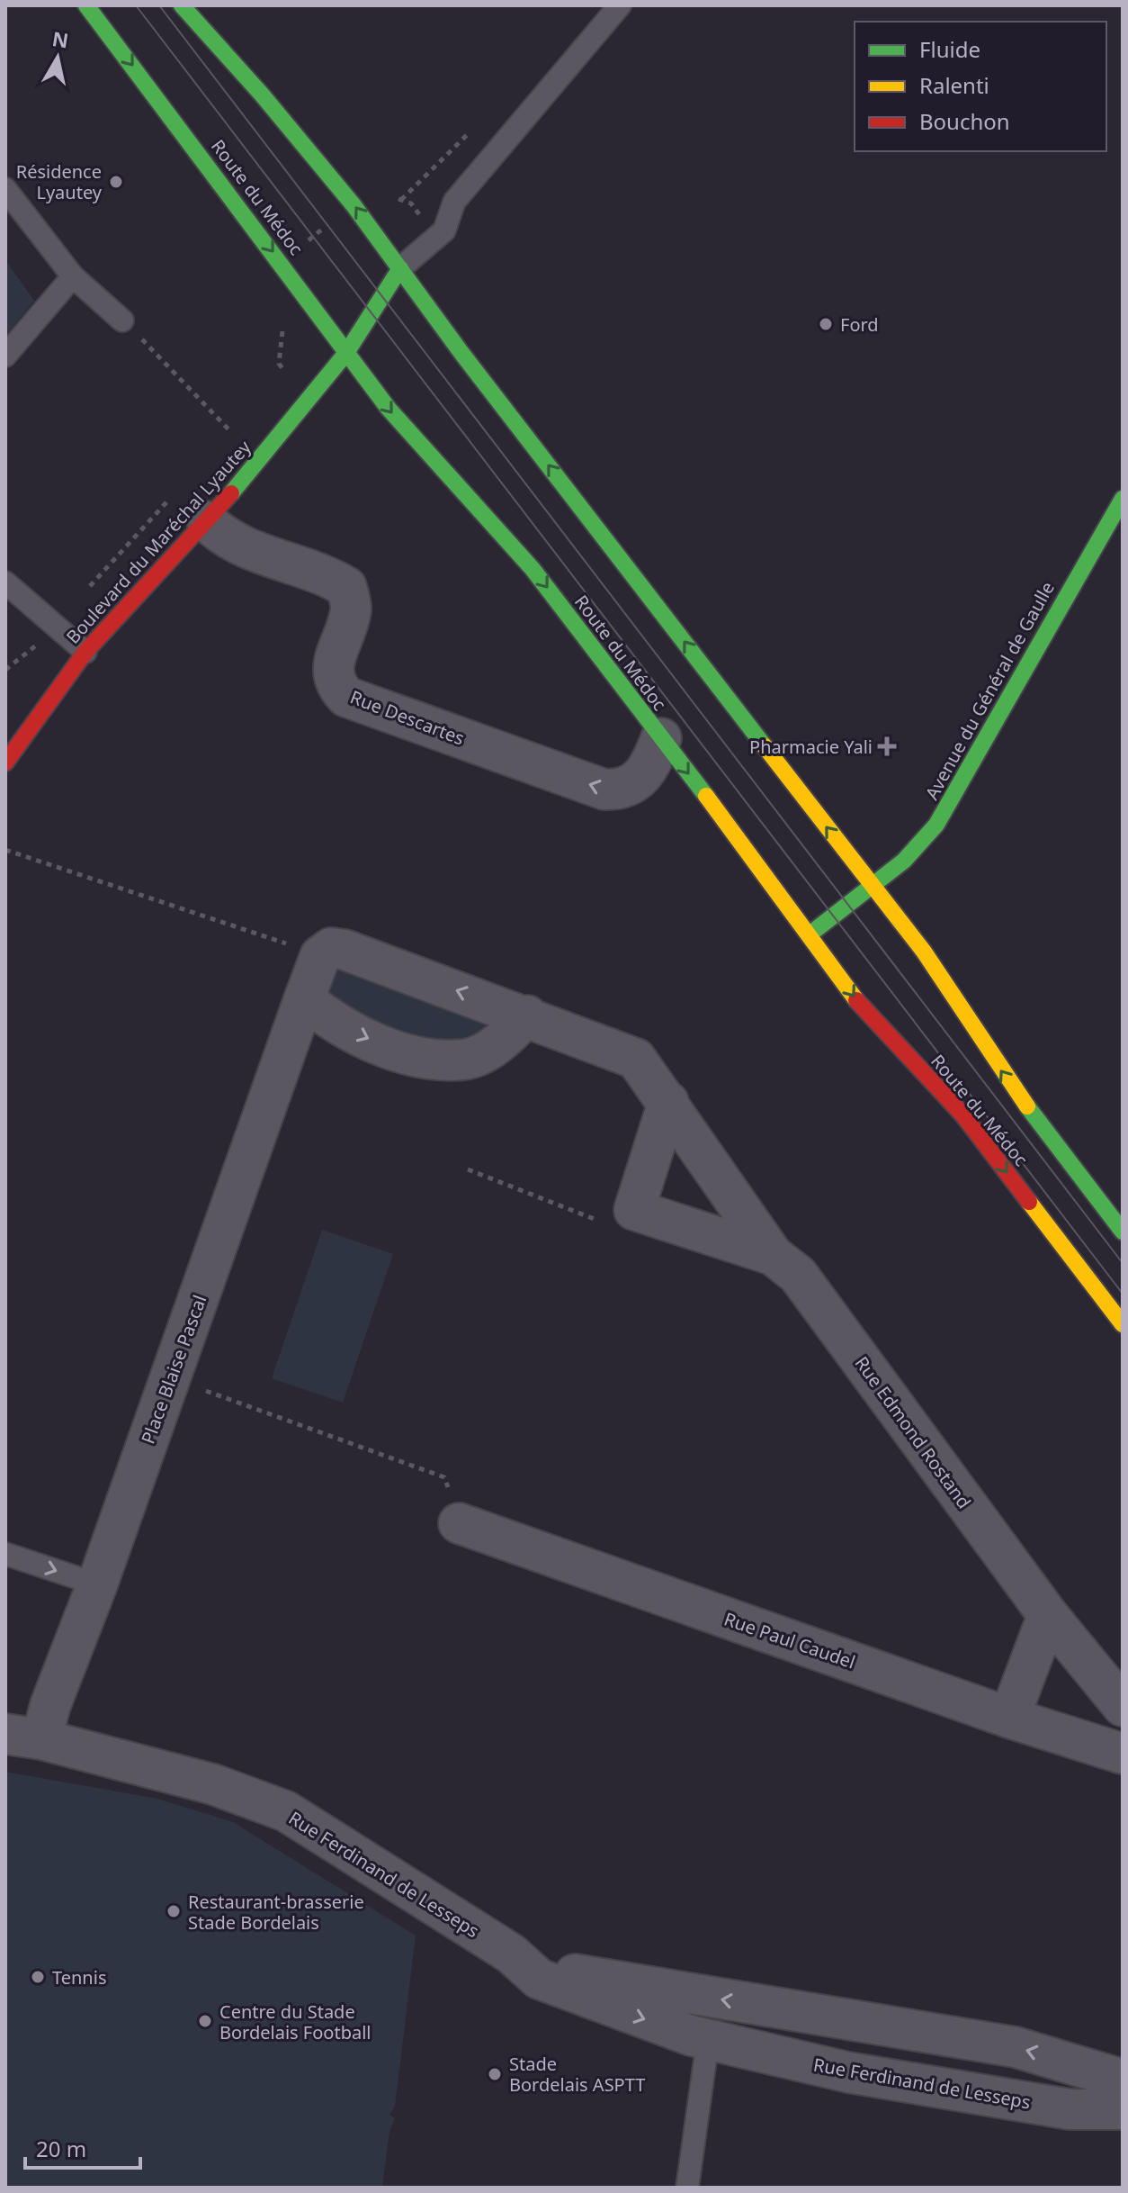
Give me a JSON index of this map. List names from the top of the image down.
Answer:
{
  "streets": {
    "main road": ["Route du Médoc", "Boulevard du Maréchal Lyautey", "Avenue du Général de Gaulle"],
    "street": [
      "Rue Descartes",
      "Place Blaise Pascal",
      "Rue Edmond Rostand",
      "Rue Paul Caudel",
      "Rue Ferdinand de Lesseps"
    ]
  },
  "crossings": [
    ["Route du Médoc", "Boulevard du Maréchal Lyautey"],
    ["Route du Médoc", "Avenue du Général de Gaulle"],
    ["Route du Médoc", "Rue Descartes"],
    ["Boulevard du Maréchal Lyautey", "Rue Descartes"],
    ["Place Blaise Pascal", "Rue Ferdinand de Lesseps"]
  ],
  "places": {
    "other": [
      "Résidence Lyautey",
      "Ford",
      "Restaurant-brasserie Stade Bordelais",
      "Tennis",
      "Centre du Stade Bordelais Football",
      "Stade Bordelais ASPTT"
    ],
    "health": ["Pharmacie Yali"]
  },
  "legend": ["Fluide", "Ralenti", "Bouchon"],
  "scale_bar": "20 m",
  "north": "top"
}
